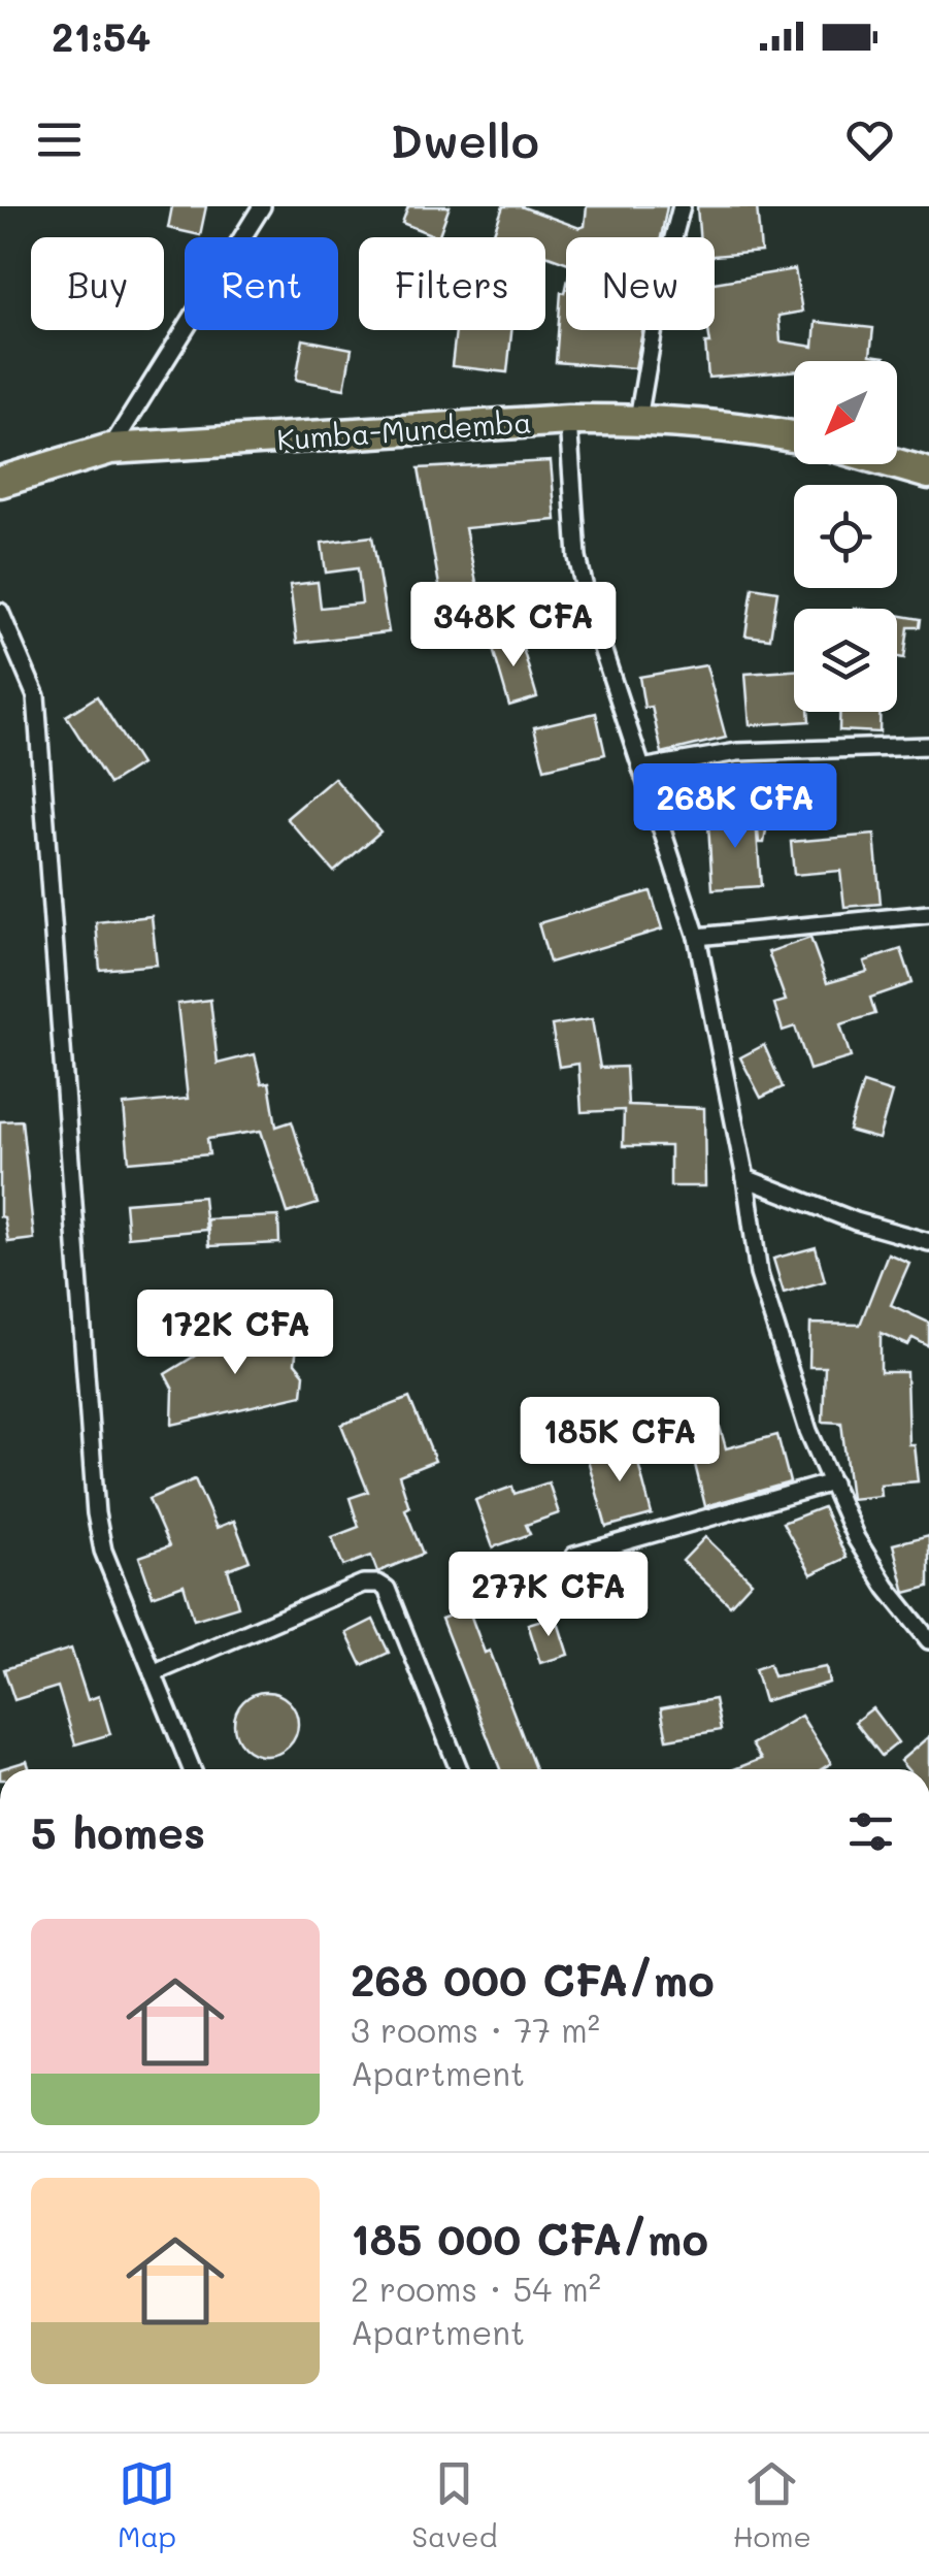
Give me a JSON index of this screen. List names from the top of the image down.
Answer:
{
  "streets": {
    "highway": ["Kumba-Mundemba"]
  },
  "north": "bottom left",
  "page": {
    "status": "21:54",
    "header": "Dwello",
    "chip": [
      "Buy",
      "Rent",
      "Filters",
      "New"
    ],
    "price": [
      "348K CFA",
      "268K CFA",
      "172K CFA",
      "185K CFA",
      "277K CFA"
    ],
    "heading": "5 homes",
    "list": [
      {
        "name": "268 000 CFA/mo",
        "note": "3 rooms · 77 m² · Apartment"
      },
      {
        "name": "185 000 CFA/mo",
        "note": "2 rooms · 54 m² · Apartment"
      }
    ],
    "tabs": ["Map", "Saved", "Home"]
  }
}
